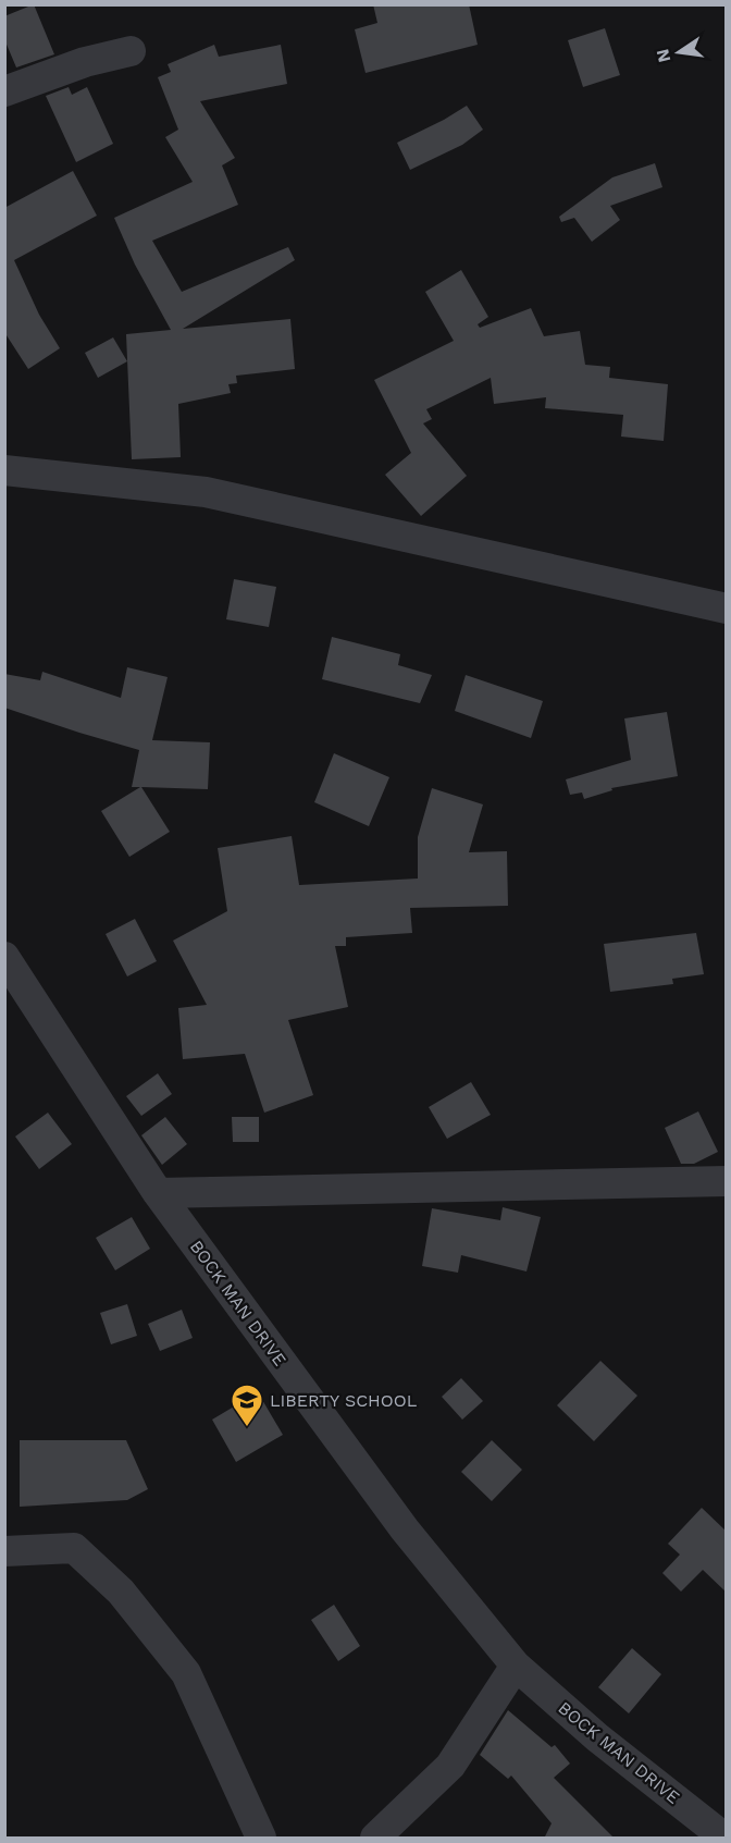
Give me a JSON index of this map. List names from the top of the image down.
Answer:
{
  "streets": {
    "street": ["BOCK MAN DRIVE"]
  },
  "places": {
    "school or university": ["LIBERTY SCHOOL"]
  },
  "north": "left"
}
